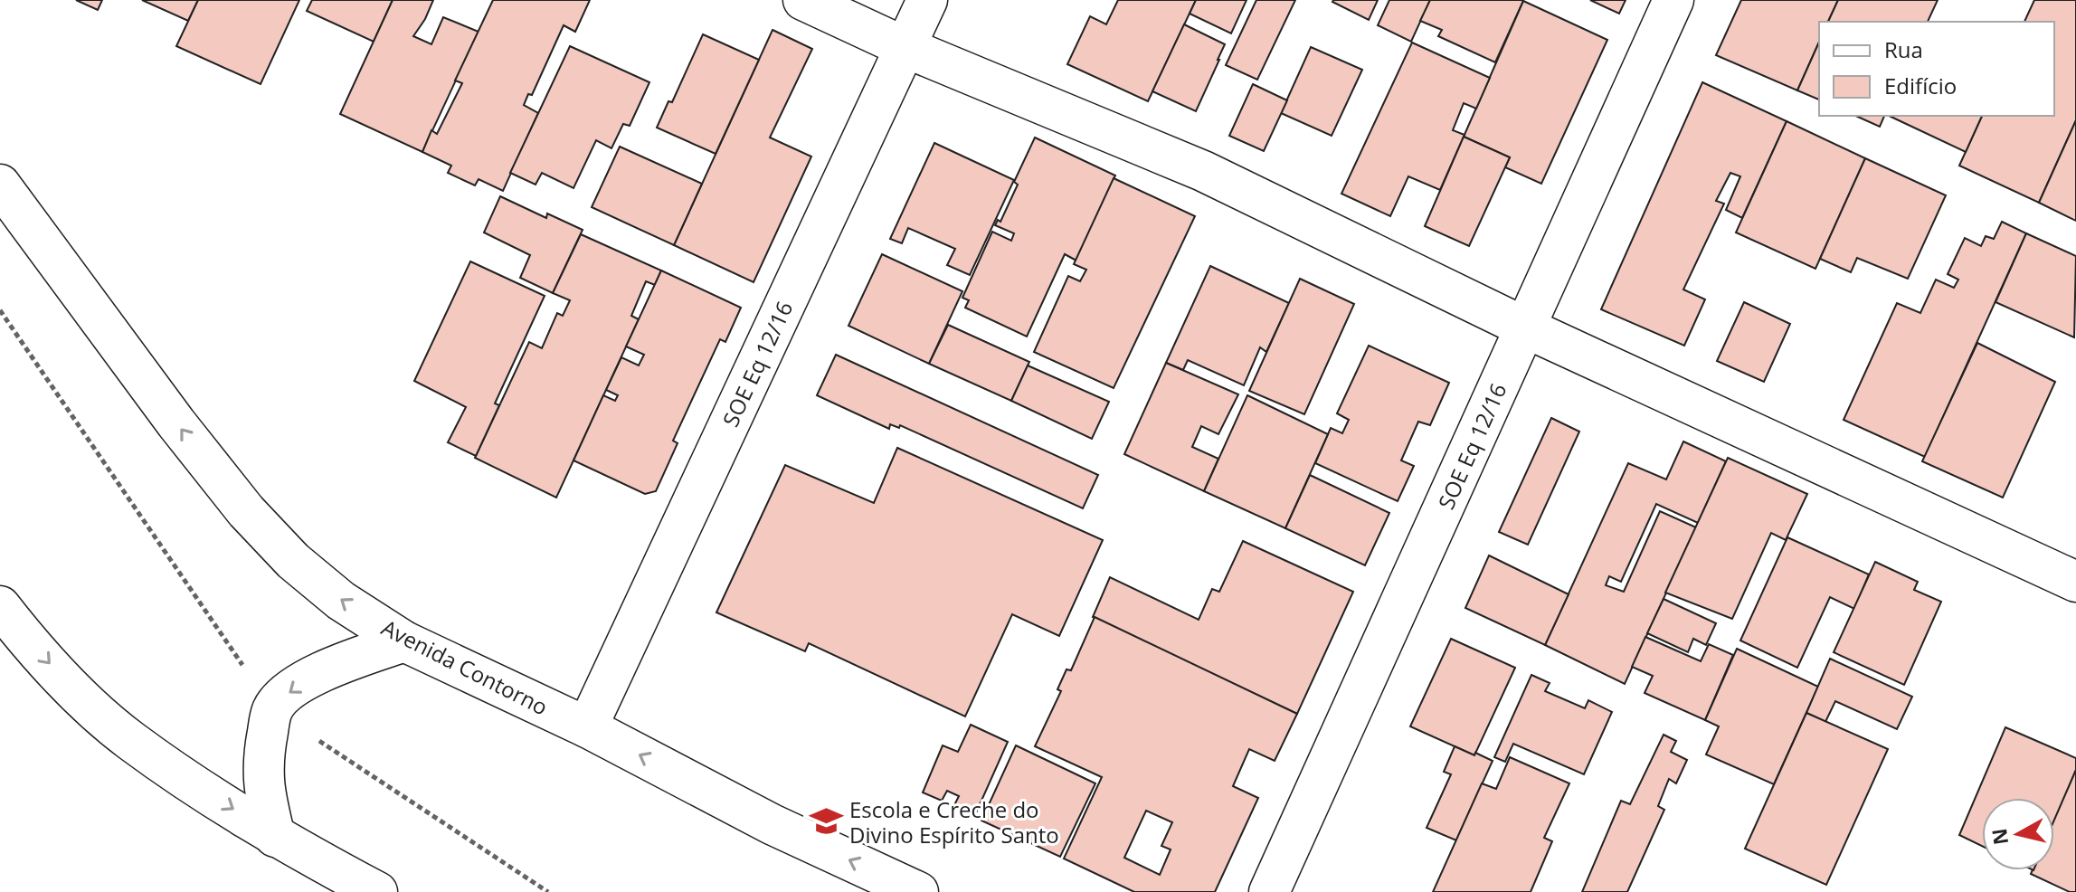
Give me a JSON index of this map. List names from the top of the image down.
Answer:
{
  "streets": {
    "street": ["SOE Eq 12/16", "Avenida Contorno"]
  },
  "crossings": [
    ["SOE Eq 12/16", "Avenida Contorno"]
  ],
  "places": {
    "school or university": ["Escola e Creche do Divino Espírito Santo"]
  },
  "legend": ["Rua", "Edifício"],
  "north": "left"
}
